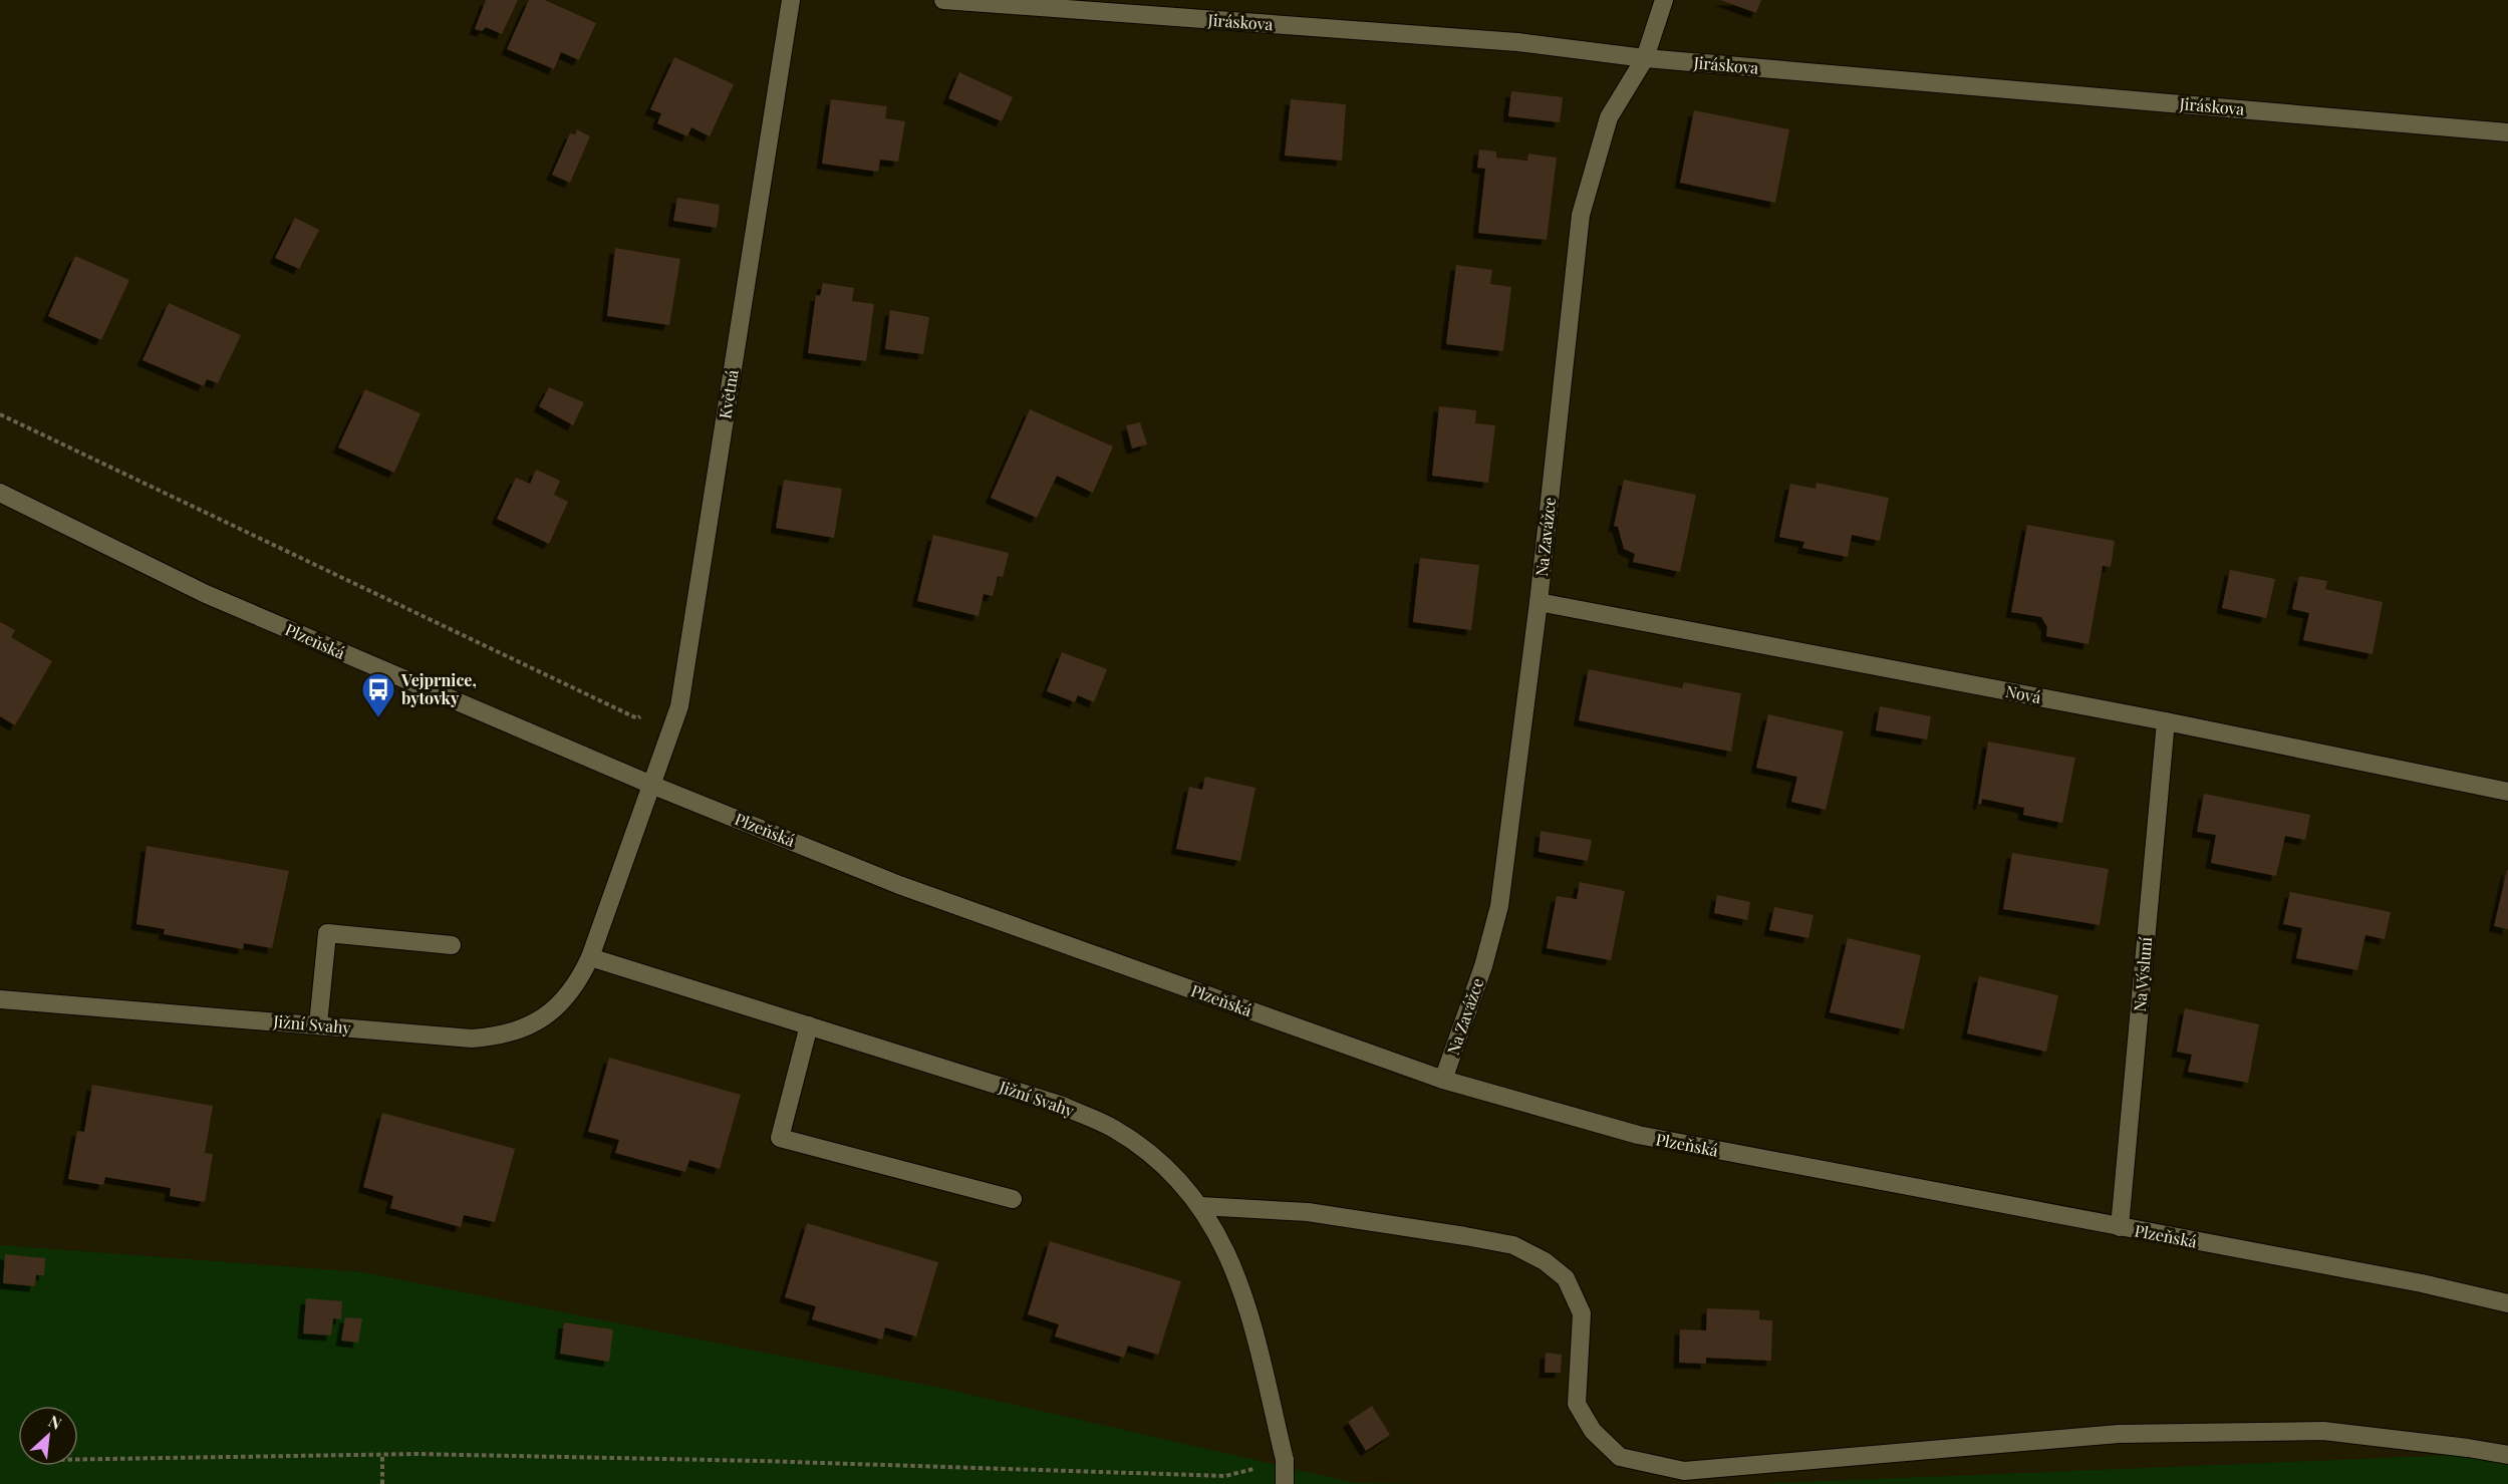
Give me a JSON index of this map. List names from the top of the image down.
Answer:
{
  "streets": {
    "street": [
      "Jiráskova",
      "Květná",
      "Na Zavážce",
      "Plzeňská",
      "Nová",
      "Na Výsluní",
      "Jižní Svahy"
    ]
  },
  "crossings": [
    ["Jiráskova", "Na Zavážce"],
    ["Květná", "Plzeňská"],
    ["Květná", "Jižní Svahy"],
    ["Na Zavážce", "Plzeňská"],
    ["Na Zavážce", "Nová"],
    ["Plzeňská", "Na Výsluní"],
    ["Plzeňská", "Jižní Svahy"],
    ["Nová", "Na Výsluní"]
  ],
  "places": {
    "bus stop": ["Vejprnice, bytovky"]
  },
  "north": "top right"
}
